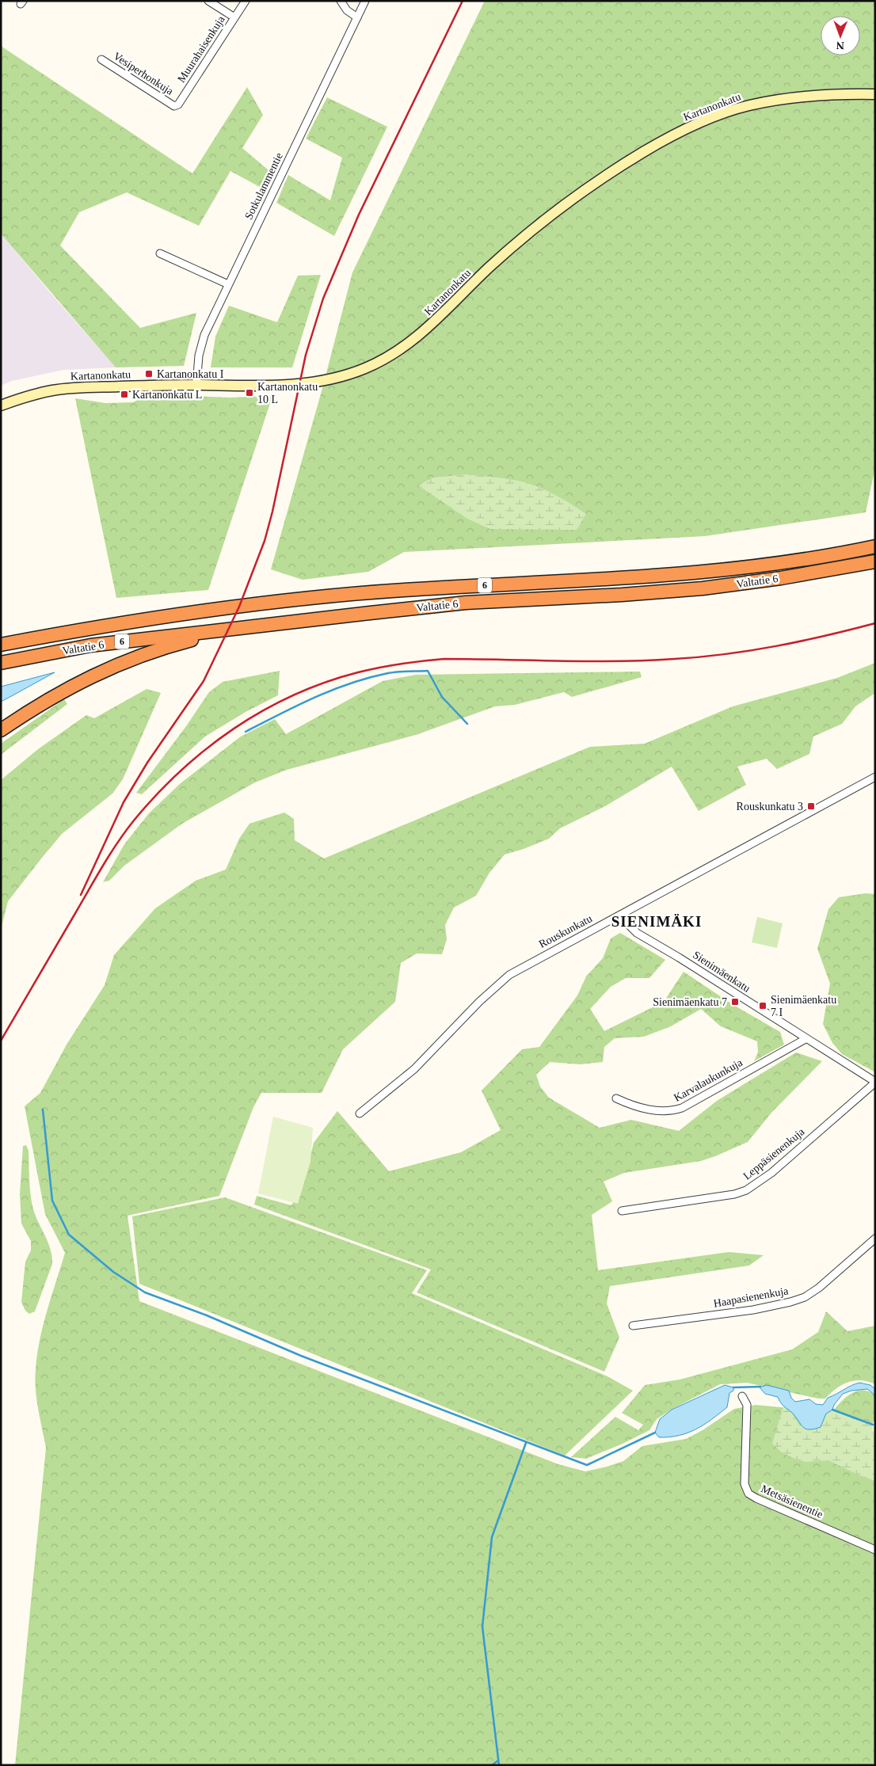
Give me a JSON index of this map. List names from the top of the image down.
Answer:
{
  "streets": {
    "highway": ["Valtatie 6", "6"],
    "main road": ["Kartanonkatu"],
    "street": [
      "Muurahaisenkuja",
      "Vesiperhonkuja",
      "Sotkulammentie",
      "Rouskunkatu",
      "Sienimäenkatu",
      "Karvalaukunkuja",
      "Leppäsienenkuja",
      "Haapasienenkuja",
      "Metsäsienentie"
    ]
  },
  "crossings": [
    ["Muurahaisenkuja", "Vesiperhonkuja"],
    ["Kartanonkatu", "Sotkulammentie"],
    ["Rouskunkatu", "Sienimäenkatu"],
    ["Sienimäenkatu", "Karvalaukunkuja"],
    ["Sienimäenkatu", "Leppäsienenkuja"]
  ],
  "districts": ["SIENIMÄKI"],
  "places": {
    "transit": [
      "Kartanonkatu I",
      "Kartanonkatu 10 L",
      "Kartanonkatu L",
      "Rouskunkatu 3",
      "Sienimäenkatu 7",
      "Sienimäenkatu 7 I"
    ]
  },
  "north": "bottom"
}
